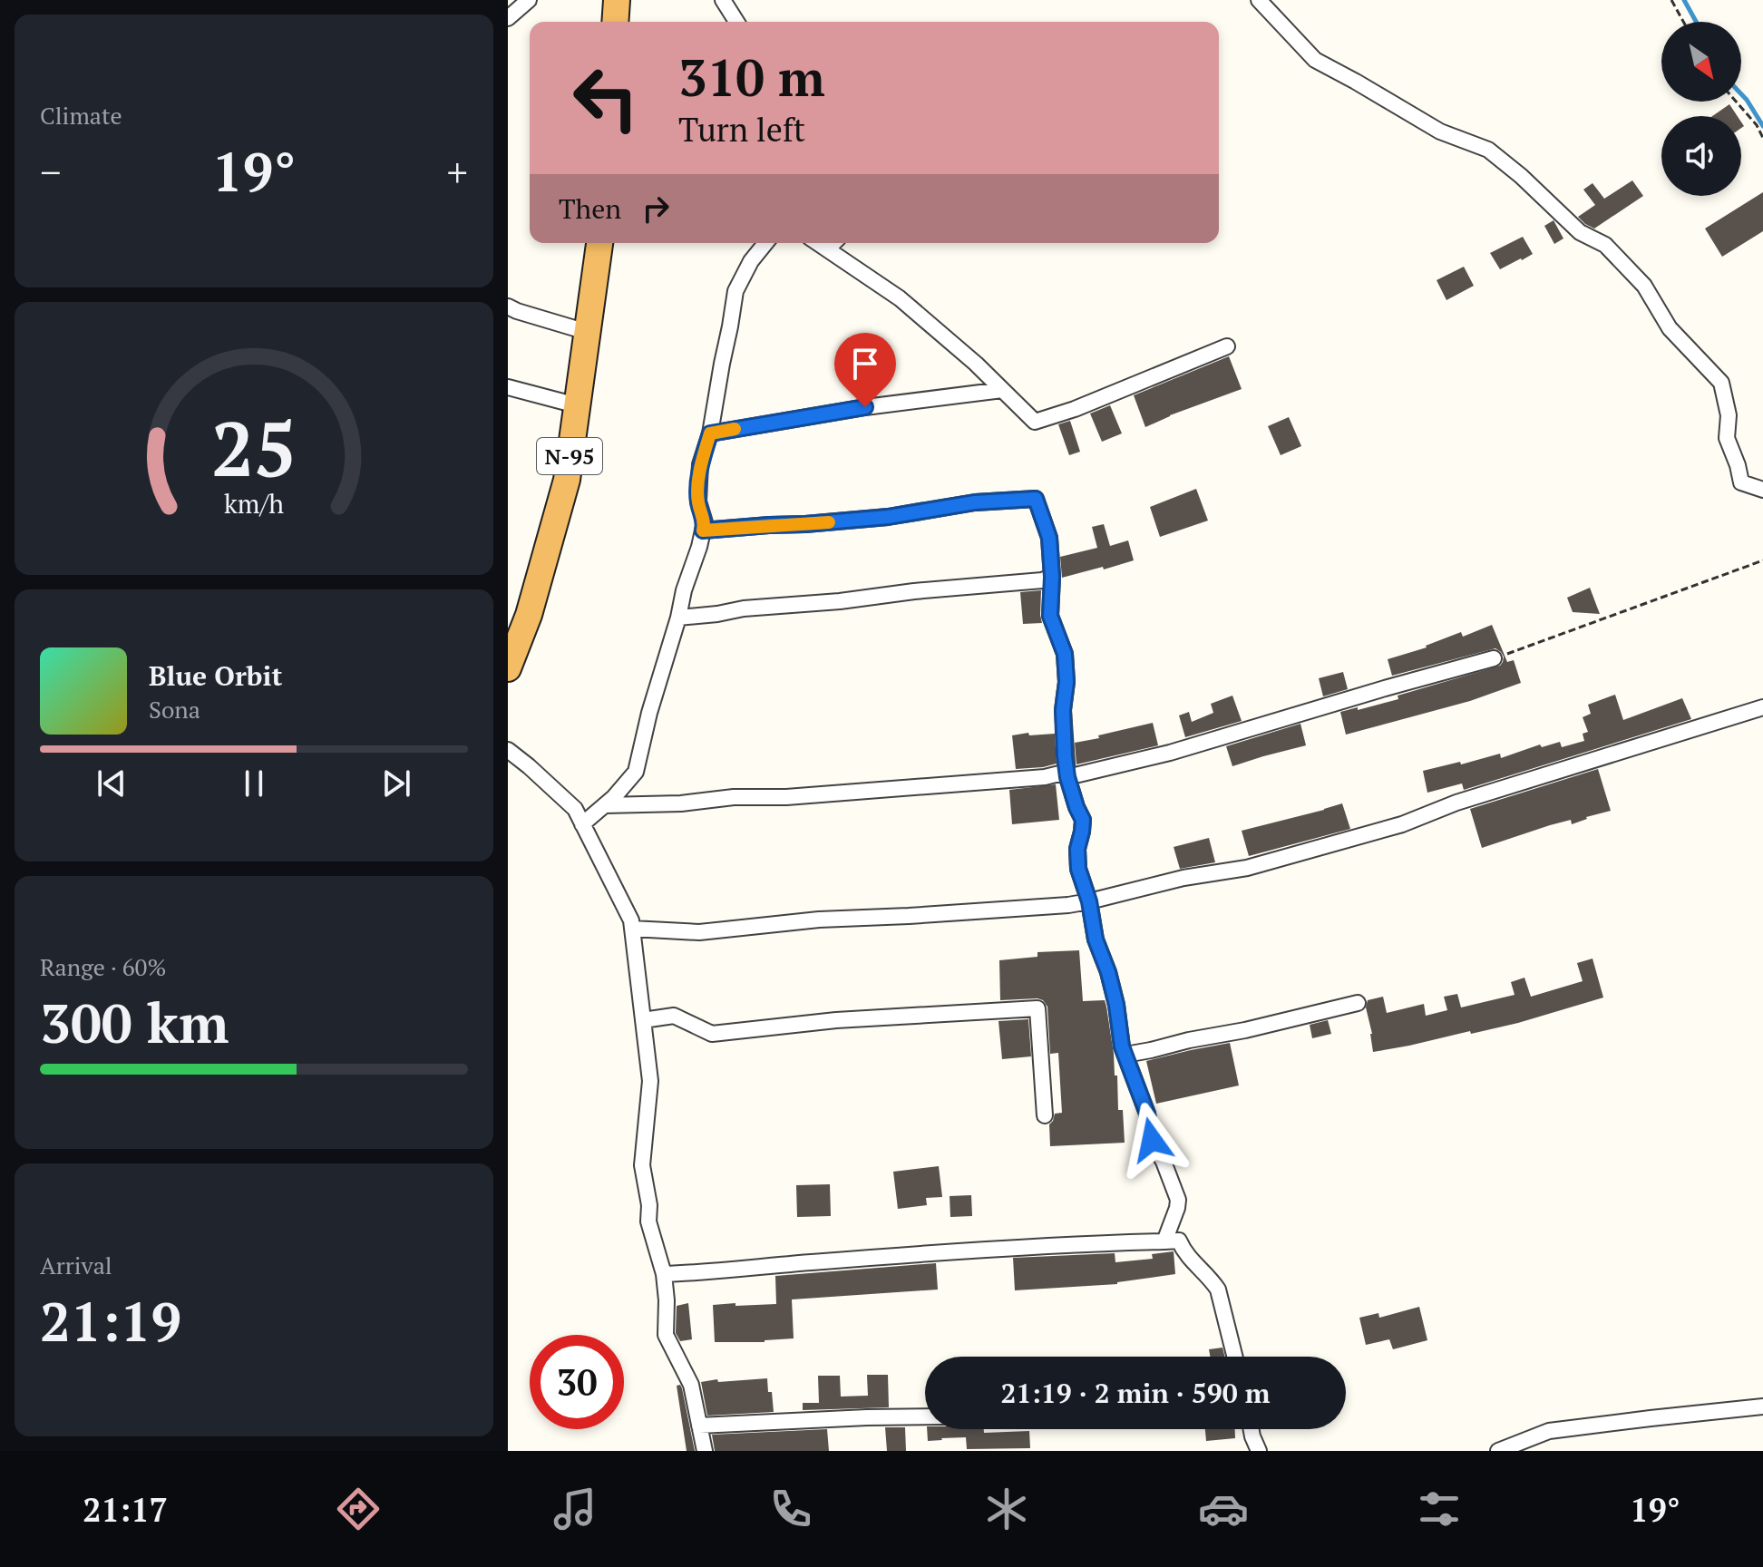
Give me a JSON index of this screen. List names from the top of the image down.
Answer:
{
  "streets": {
    "highway": ["N-95"]
  },
  "north": "bottom right",
  "page": {
    "tile": [
      "Climate",
      ["Range · 60%", "300 km"],
      ["Arrival", "21:19"]
    ],
    "turn": ["310 m", "Turn left"],
    "heat": ["−", "19°", "+"],
    "then": "Then",
    "song": ["Blue Orbit", "Sona"],
    "limit": "30",
    "trip": "21:19 · 2 min · 590 m",
    "tabs": ["21:17", "19°"],
    "gauge": ["25", "km/h"]
  }
}
